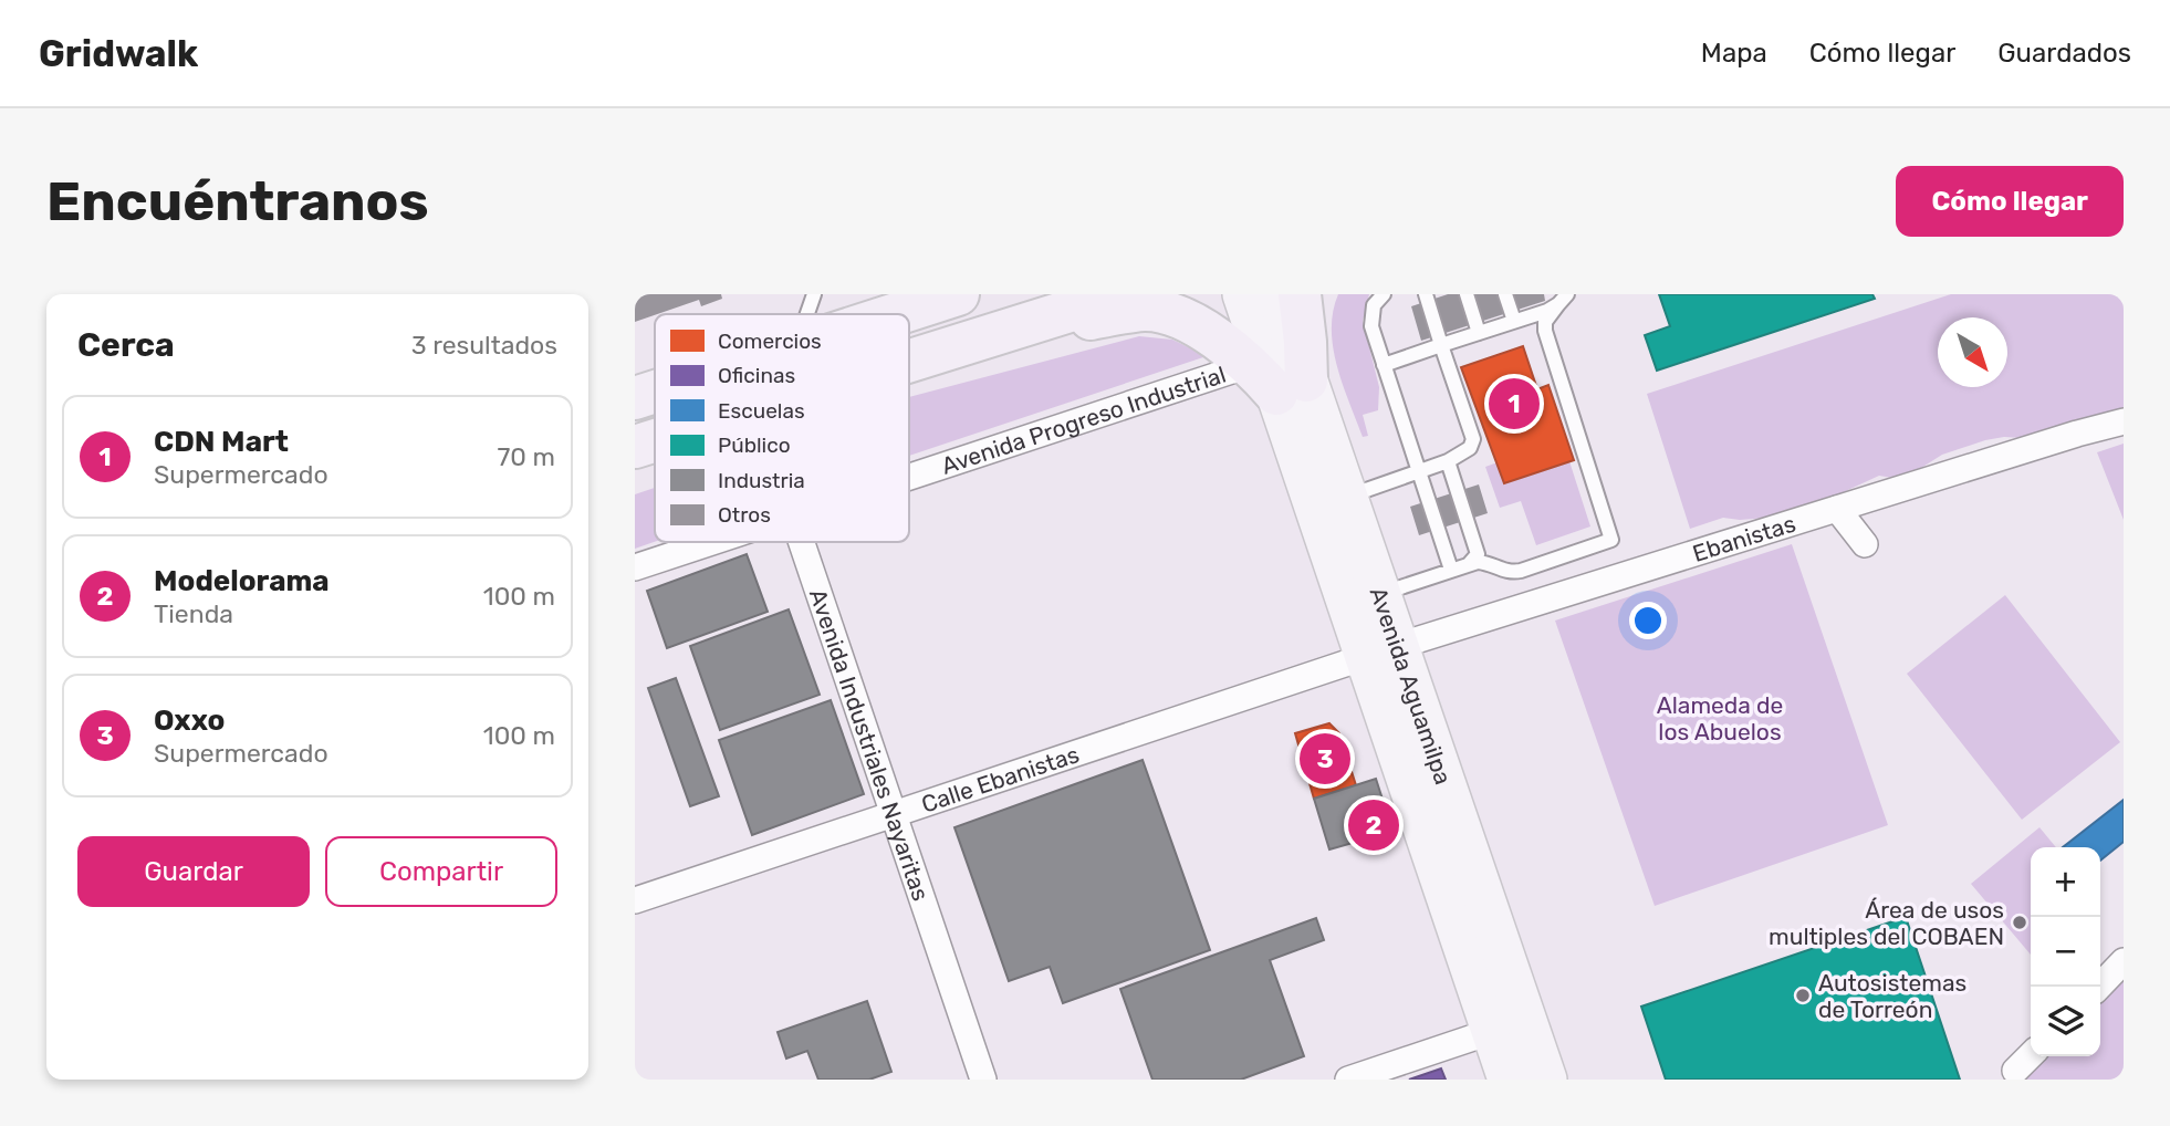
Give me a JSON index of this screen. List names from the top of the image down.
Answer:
{
  "streets": {
    "main road": ["Avenida Aguamilpa"],
    "street": [
      "Avenida Progreso Industrial",
      "Ebanistas",
      "Avenida Industriales Nayaritas",
      "Calle Ebanistas"
    ]
  },
  "crossings": [
    ["Avenida Progreso Industrial", "Avenida Aguamilpa"],
    ["Ebanistas", "Avenida Aguamilpa"],
    ["Ebanistas", "Calle Ebanistas"],
    ["Avenida Aguamilpa", "Calle Ebanistas"],
    ["Avenida Industriales Nayaritas", "Calle Ebanistas"]
  ],
  "parks": ["Alameda de los Abuelos"],
  "places": ["Área de usos multiples del COBAEN", "Autosistemas de Torreón"],
  "legend": [
    "Comercios",
    "Oficinas",
    "Escuelas",
    "Público",
    "Industria",
    "Otros"
  ],
  "north": "bottom right",
  "page": {
    "header": "Gridwalk",
    "nav": ["Mapa", "Cómo llegar", "Guardados"],
    "buttons": [
      "Cómo llegar",
      ["Guardar", "Compartir"]
    ],
    "title": "Encuéntranos",
    "heading": ["Cerca", "3 resultados"],
    "pins": ["1", "3", "2"],
    "list": [
      {
        "mark": "1",
        "name": "CDN Mart",
        "note": "Supermercado",
        "value": "70 m"
      },
      {
        "mark": "2",
        "name": "Modelorama",
        "note": "Tienda",
        "value": "100 m"
      },
      {
        "mark": "3",
        "name": "Oxxo",
        "note": "Supermercado",
        "value": "100 m"
      }
    ],
    "map_buttons": ["+", "−"]
  }
}
